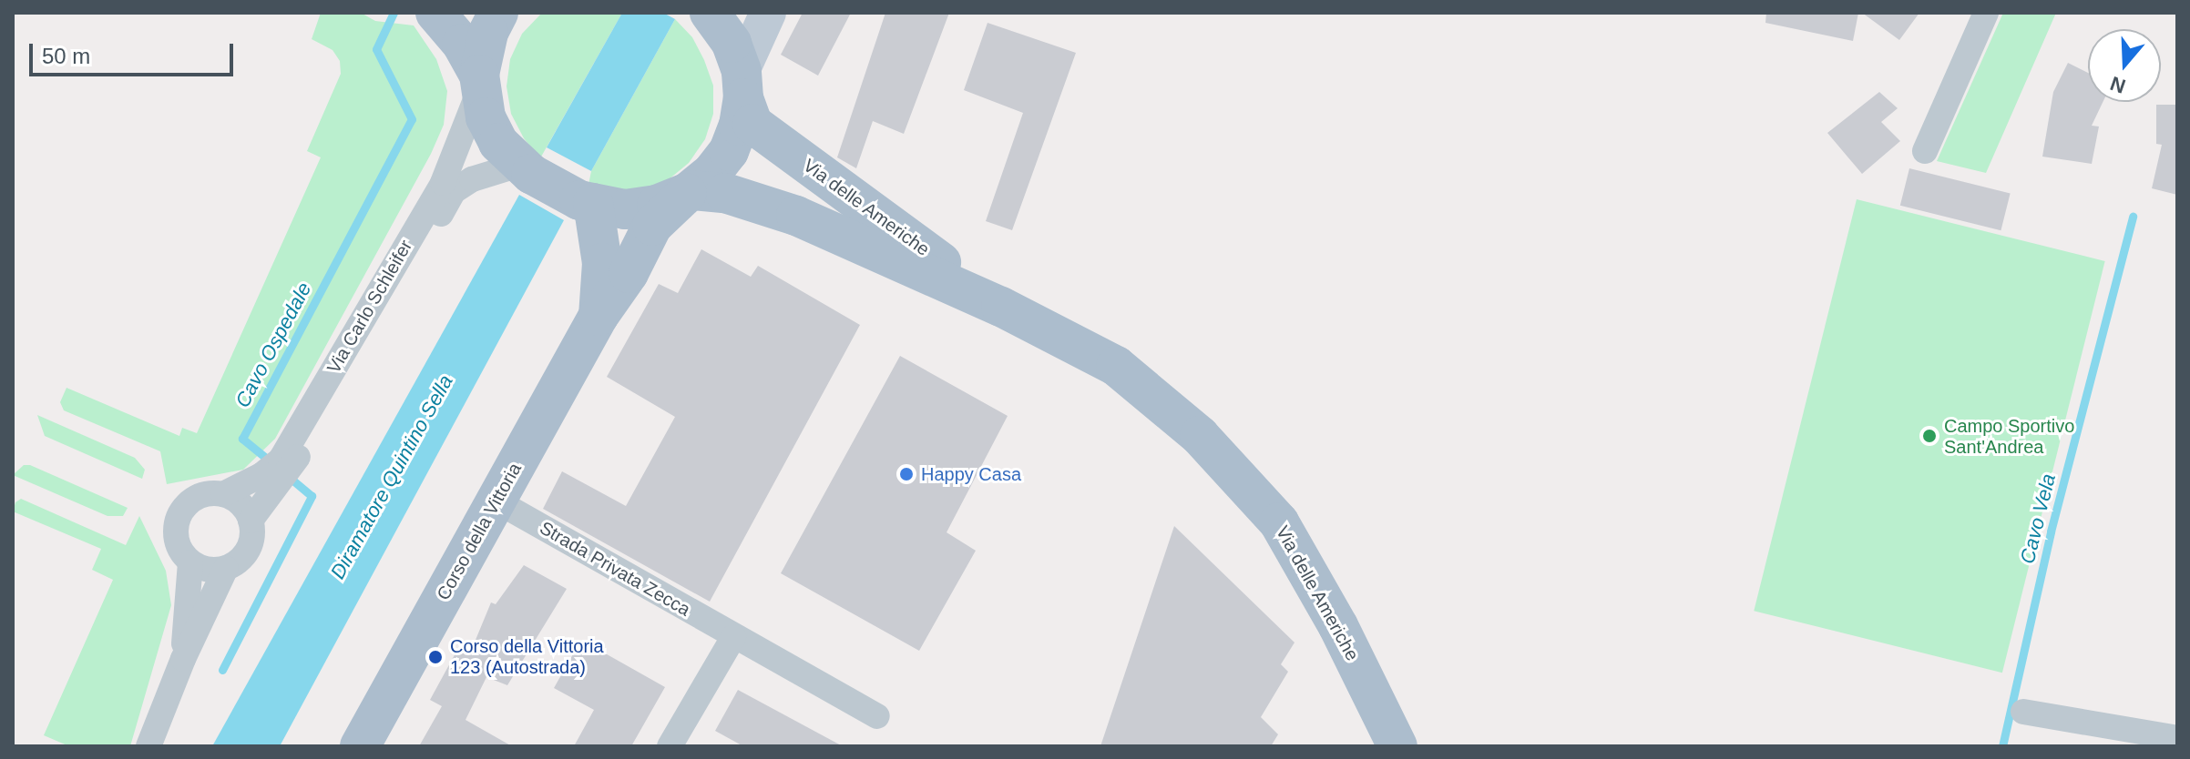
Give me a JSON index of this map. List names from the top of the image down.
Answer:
{
  "streets": {
    "main road": ["Via delle Americhe", "Corso della Vittoria"],
    "street": ["Via Carlo Schleifer", "Strada Privata Zecca"]
  },
  "crossings": [
    ["Via delle Americhe", "Corso della Vittoria"],
    ["Corso della Vittoria", "Strada Privata Zecca"]
  ],
  "water": ["Cavo Ospedale", "Diramatore Quintino Sella", "Cavo Vela"],
  "places": ["Campo Sportivo Sant'Andrea", "Happy Casa", "Corso della Vittoria 123 (Autostrada)"],
  "scale_bar": "50 m",
  "north": "bottom"
}
